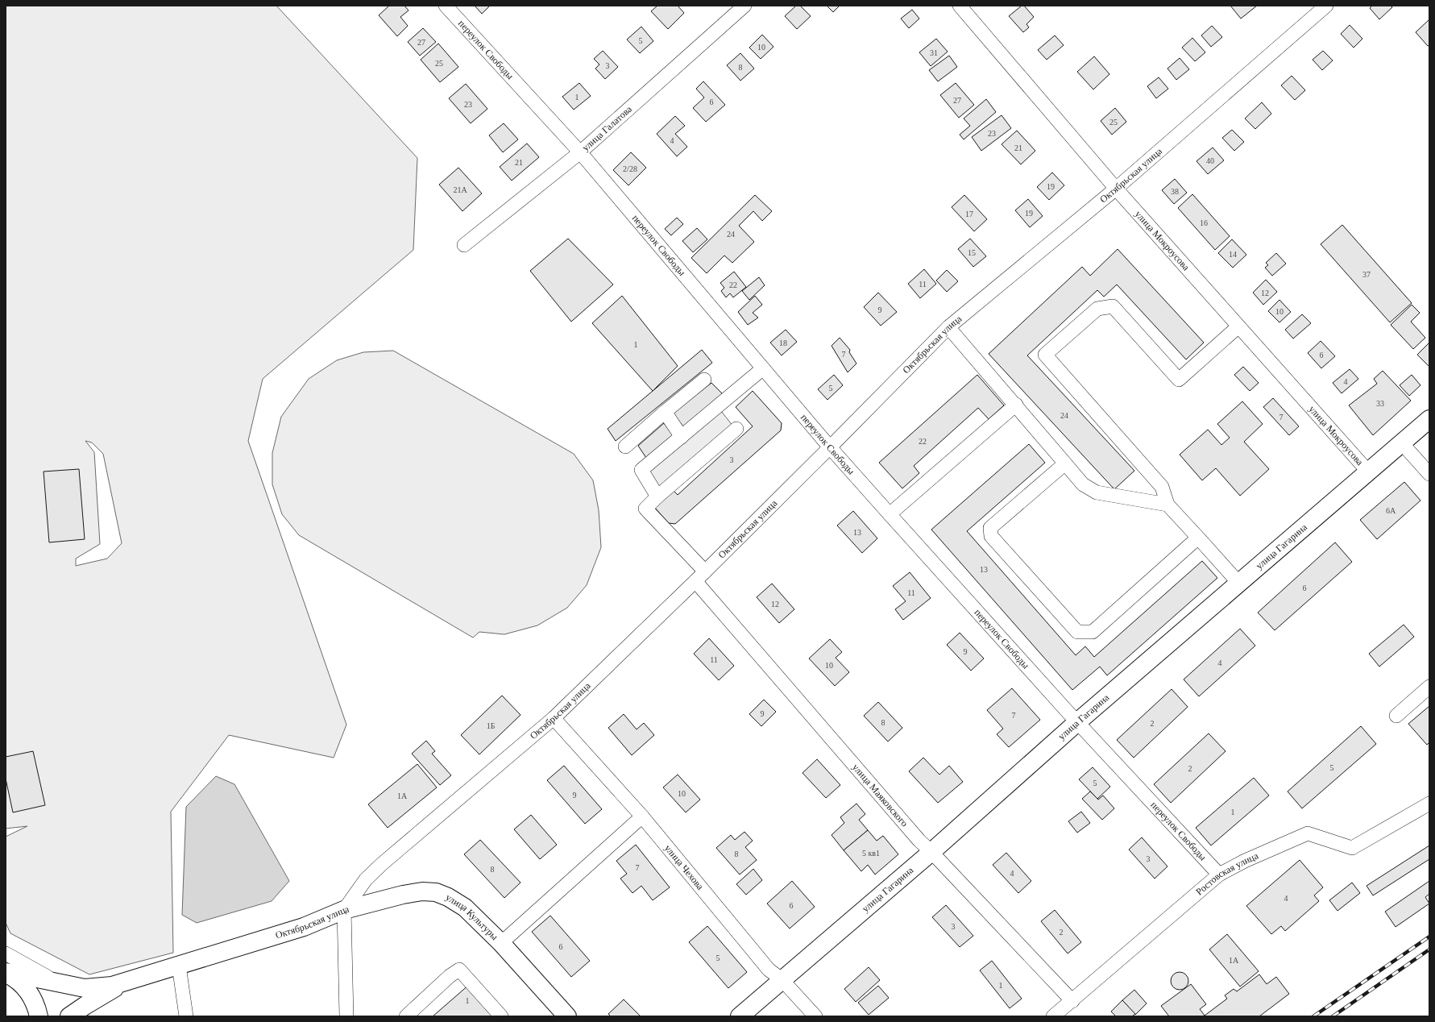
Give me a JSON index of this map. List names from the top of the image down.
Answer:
{
  "streets": {
    "main road": ["Октябрьская улица", "улица Гагарина", "улица Культуры"],
    "street": [
      "переулок Свободы",
      "улица Галатова",
      "улица Мокроусова",
      "улица Маяковского",
      "улица Чехова",
      "Ростовская улица"
    ]
  },
  "crossings": [
    ["переулок Свободы", "улица Галатова"],
    ["переулок Свободы", "Октябрьская улица"],
    ["переулок Свободы", "улица Гагарина"],
    ["переулок Свободы", "Ростовская улица"],
    ["Октябрьская улица", "улица Мокроусова"],
    ["Октябрьская улица", "улица Маяковского"],
    ["Октябрьская улица", "улица Чехова"],
    ["Октябрьская улица", "улица Культуры"],
    ["улица Мокроусова", "улица Гагарина"],
    ["улица Гагарина", "улица Маяковского"],
    ["улица Гагарина", "улица Чехова"],
    ["улица Маяковского", "Ростовская улица"]
  ],
  "house_numbers": [
    "5",
    "27",
    "10",
    "31",
    "25",
    "3",
    "8",
    "1",
    "27",
    "6",
    "23",
    "25",
    "23",
    "4",
    "21",
    "40",
    "21",
    "2/28",
    "19",
    "21А",
    "38",
    "19",
    "17",
    "16",
    "24",
    "15",
    "14",
    "37",
    "11",
    "22",
    "12",
    "9",
    "10",
    "18",
    "1",
    "7",
    "6",
    "4",
    "5",
    "33",
    "24",
    "7",
    "22",
    "3",
    "6А",
    "13",
    "13",
    "6",
    "11",
    "12",
    "9",
    "11",
    "4",
    "10",
    "9",
    "7",
    "8",
    "2",
    "1Б",
    "5",
    "2",
    "5",
    "10",
    "9",
    "1А",
    "1",
    "5 кв1",
    "8",
    "3",
    "7",
    "8",
    "4",
    "4",
    "6",
    "3",
    "2",
    "6",
    "5",
    "1А",
    "1",
    "1"
  ]
}
